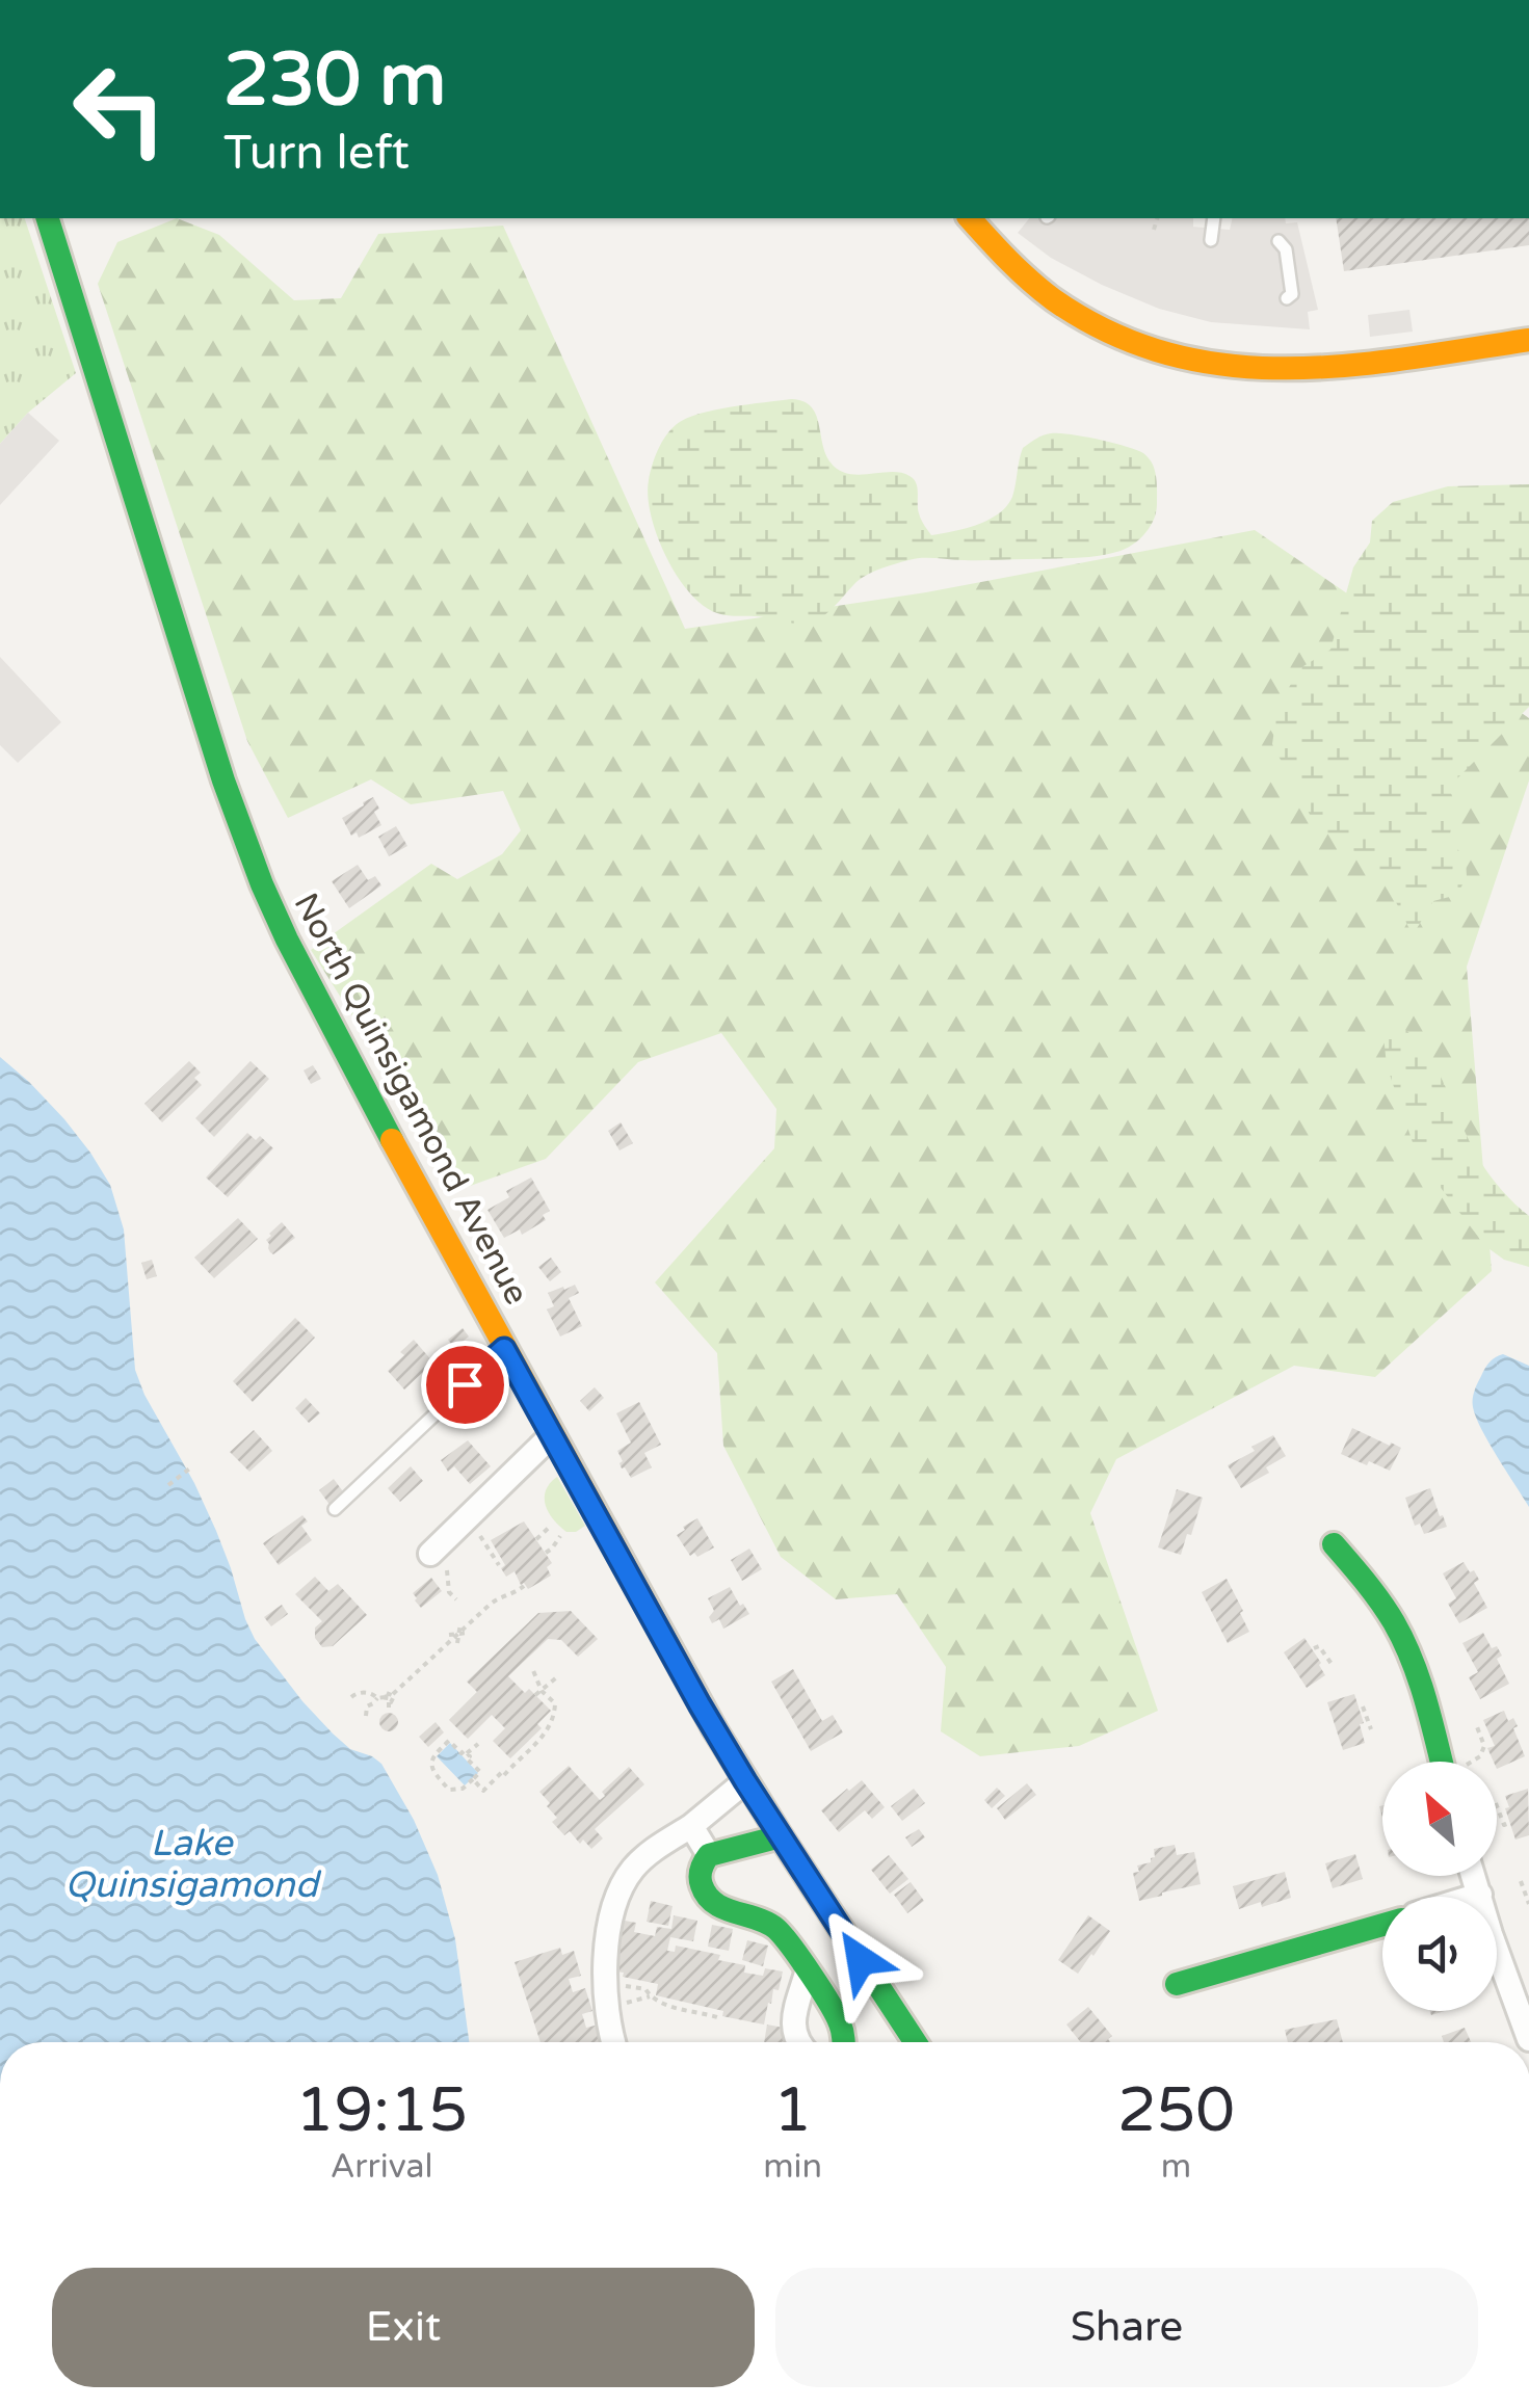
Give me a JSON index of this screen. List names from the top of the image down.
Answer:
{
  "streets": {
    "main road": ["North Quinsigamond Avenue"]
  },
  "water": ["Lake Quinsigamond"],
  "north": "top left",
  "page": {
    "turn": ["230 m", "Turn left"],
    "eta": [
      "19:15",
      "Arrival",
      "1",
      "min",
      "250",
      "m"
    ],
    "buttons": ["Exit", "Share"]
  }
}
